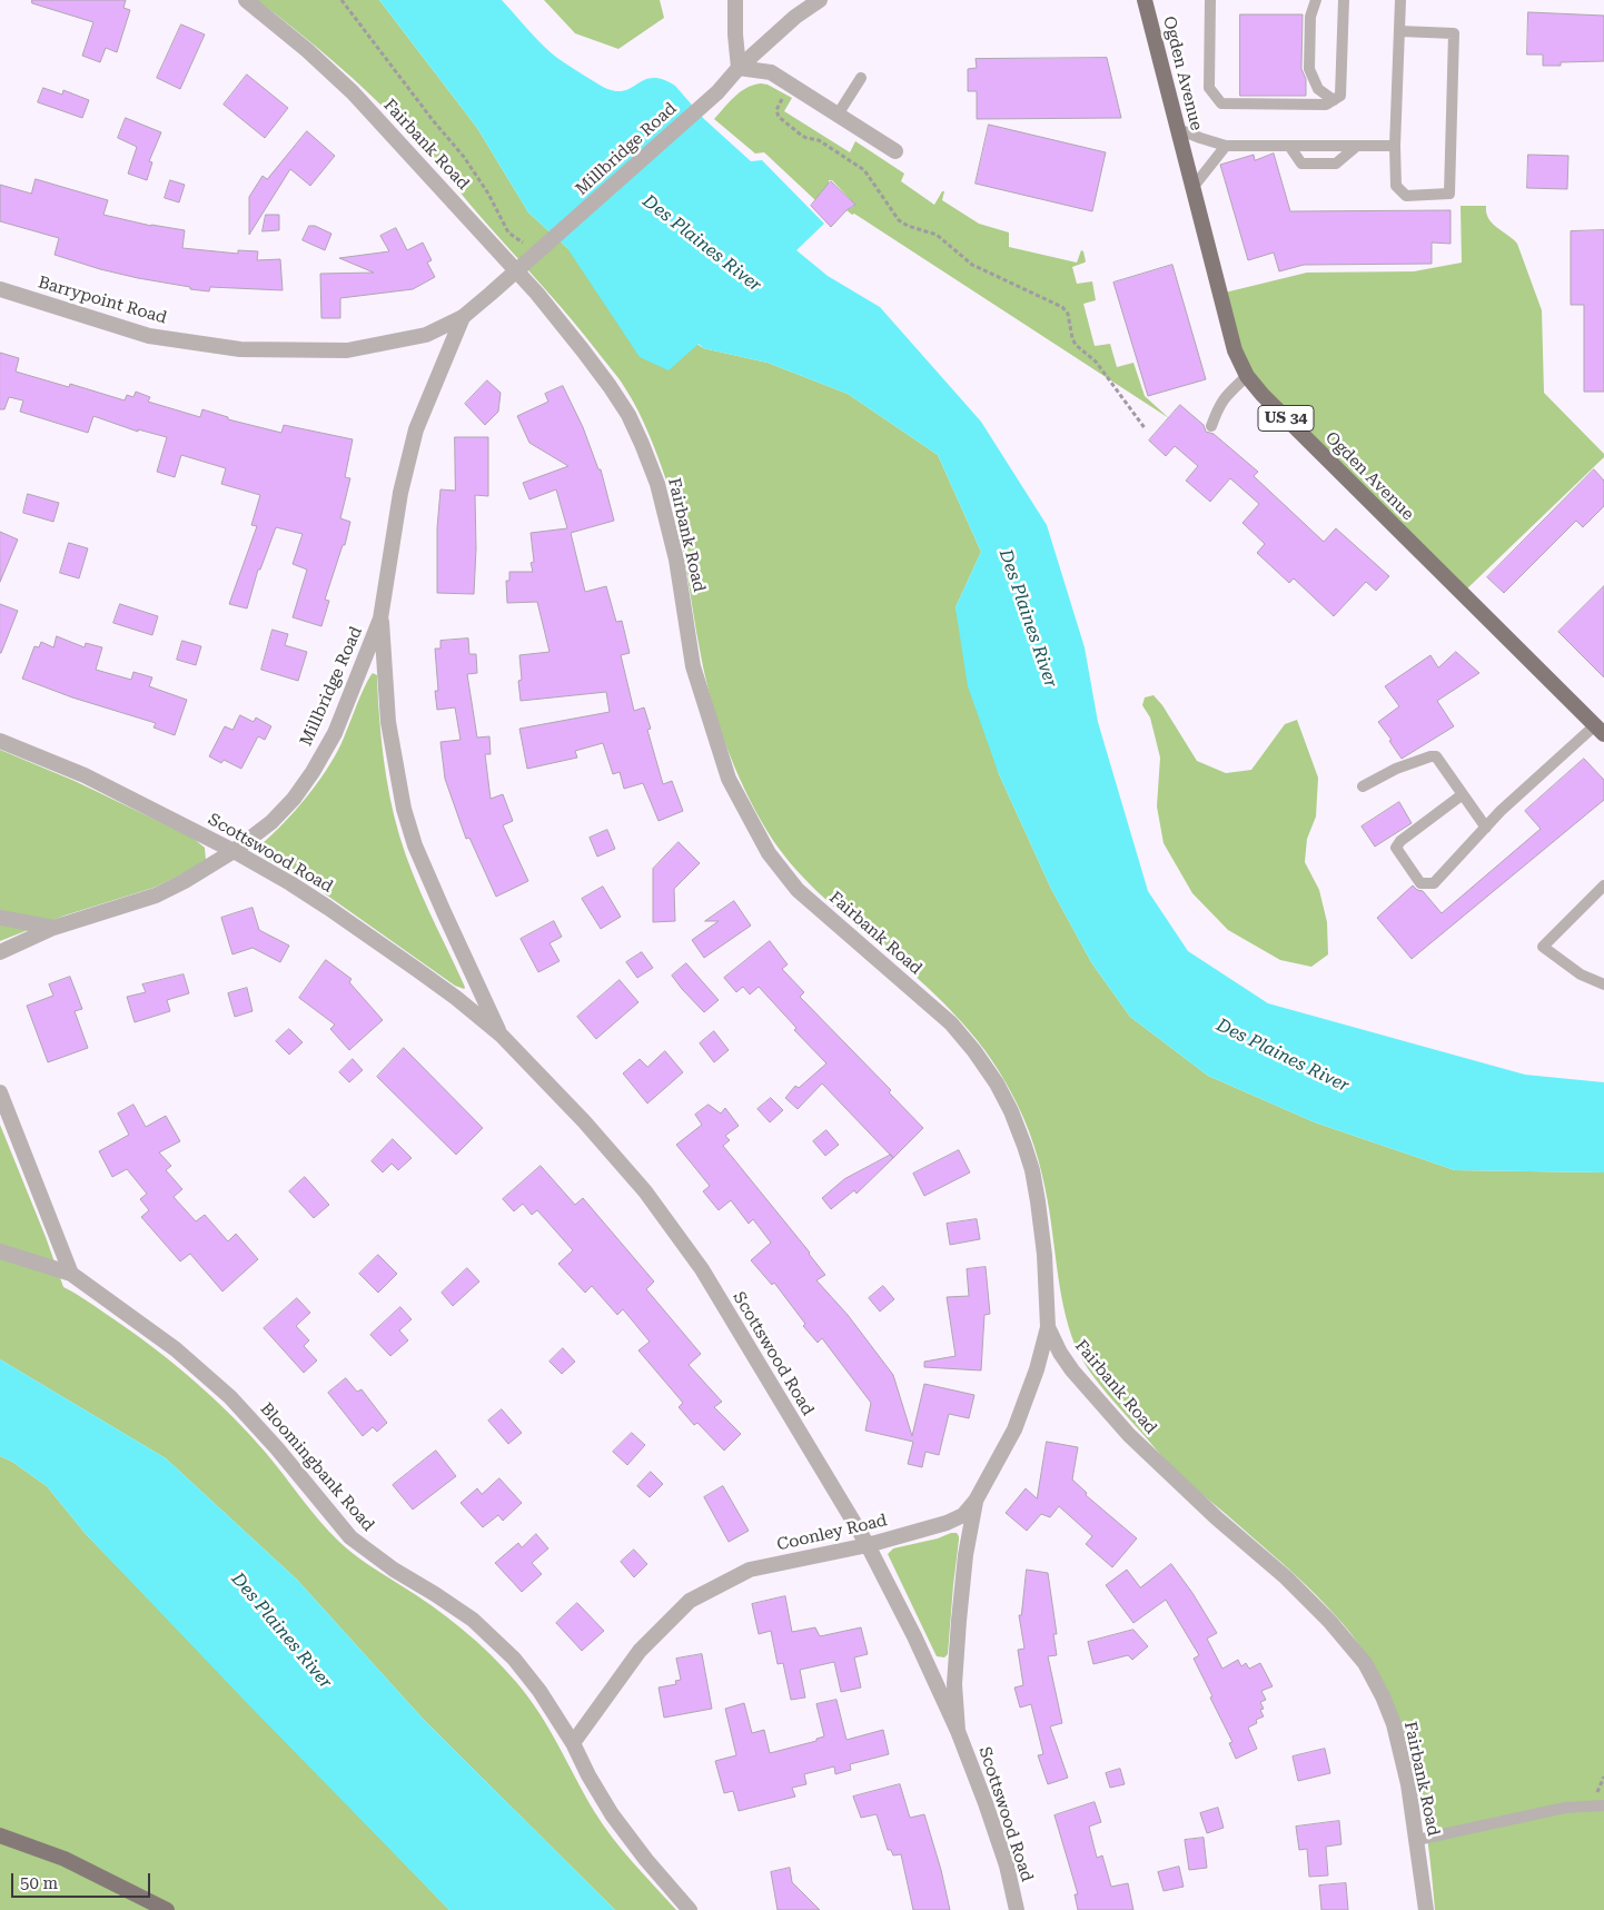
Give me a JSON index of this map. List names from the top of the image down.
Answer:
{
  "streets": {
    "main road": ["Ogden Avenue", "US 34"],
    "street": [
      "Fairbank Road",
      "Millbridge Road",
      "Barrypoint Road",
      "Scottswood Road",
      "Bloomingbank Road",
      "Coonley Road"
    ]
  },
  "crossings": [
    ["Fairbank Road", "Barrypoint Road"],
    ["Fairbank Road", "Coonley Road"],
    ["Millbridge Road", "Barrypoint Road"],
    ["Millbridge Road", "Scottswood Road"],
    ["Scottswood Road", "Coonley Road"],
    ["Bloomingbank Road", "Coonley Road"]
  ],
  "water": ["Des Plaines River"],
  "scale_bar": "50 m"
}
